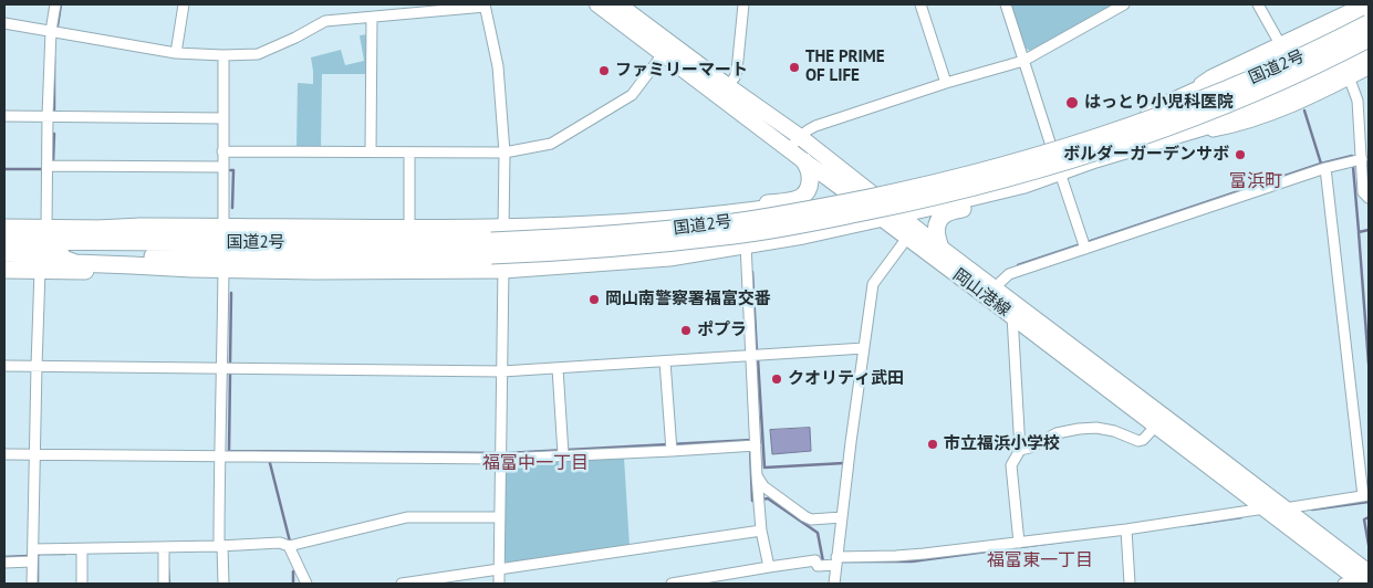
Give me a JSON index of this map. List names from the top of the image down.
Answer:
{
  "streets": {
    "highway": ["国道2号"],
    "main road": ["岡山港線"]
  },
  "districts": ["富浜町", "福富中一丁目", "福富東一丁目"],
  "places": [
    "THE PRIME OF LIFE",
    "ファミリーマート",
    "はっとり小児科医院",
    "ボルダーガーデンサボ",
    "岡山南警察署福富交番",
    "ポプラ",
    "クオリティ武田",
    "市立福浜小学校"
  ]
}
